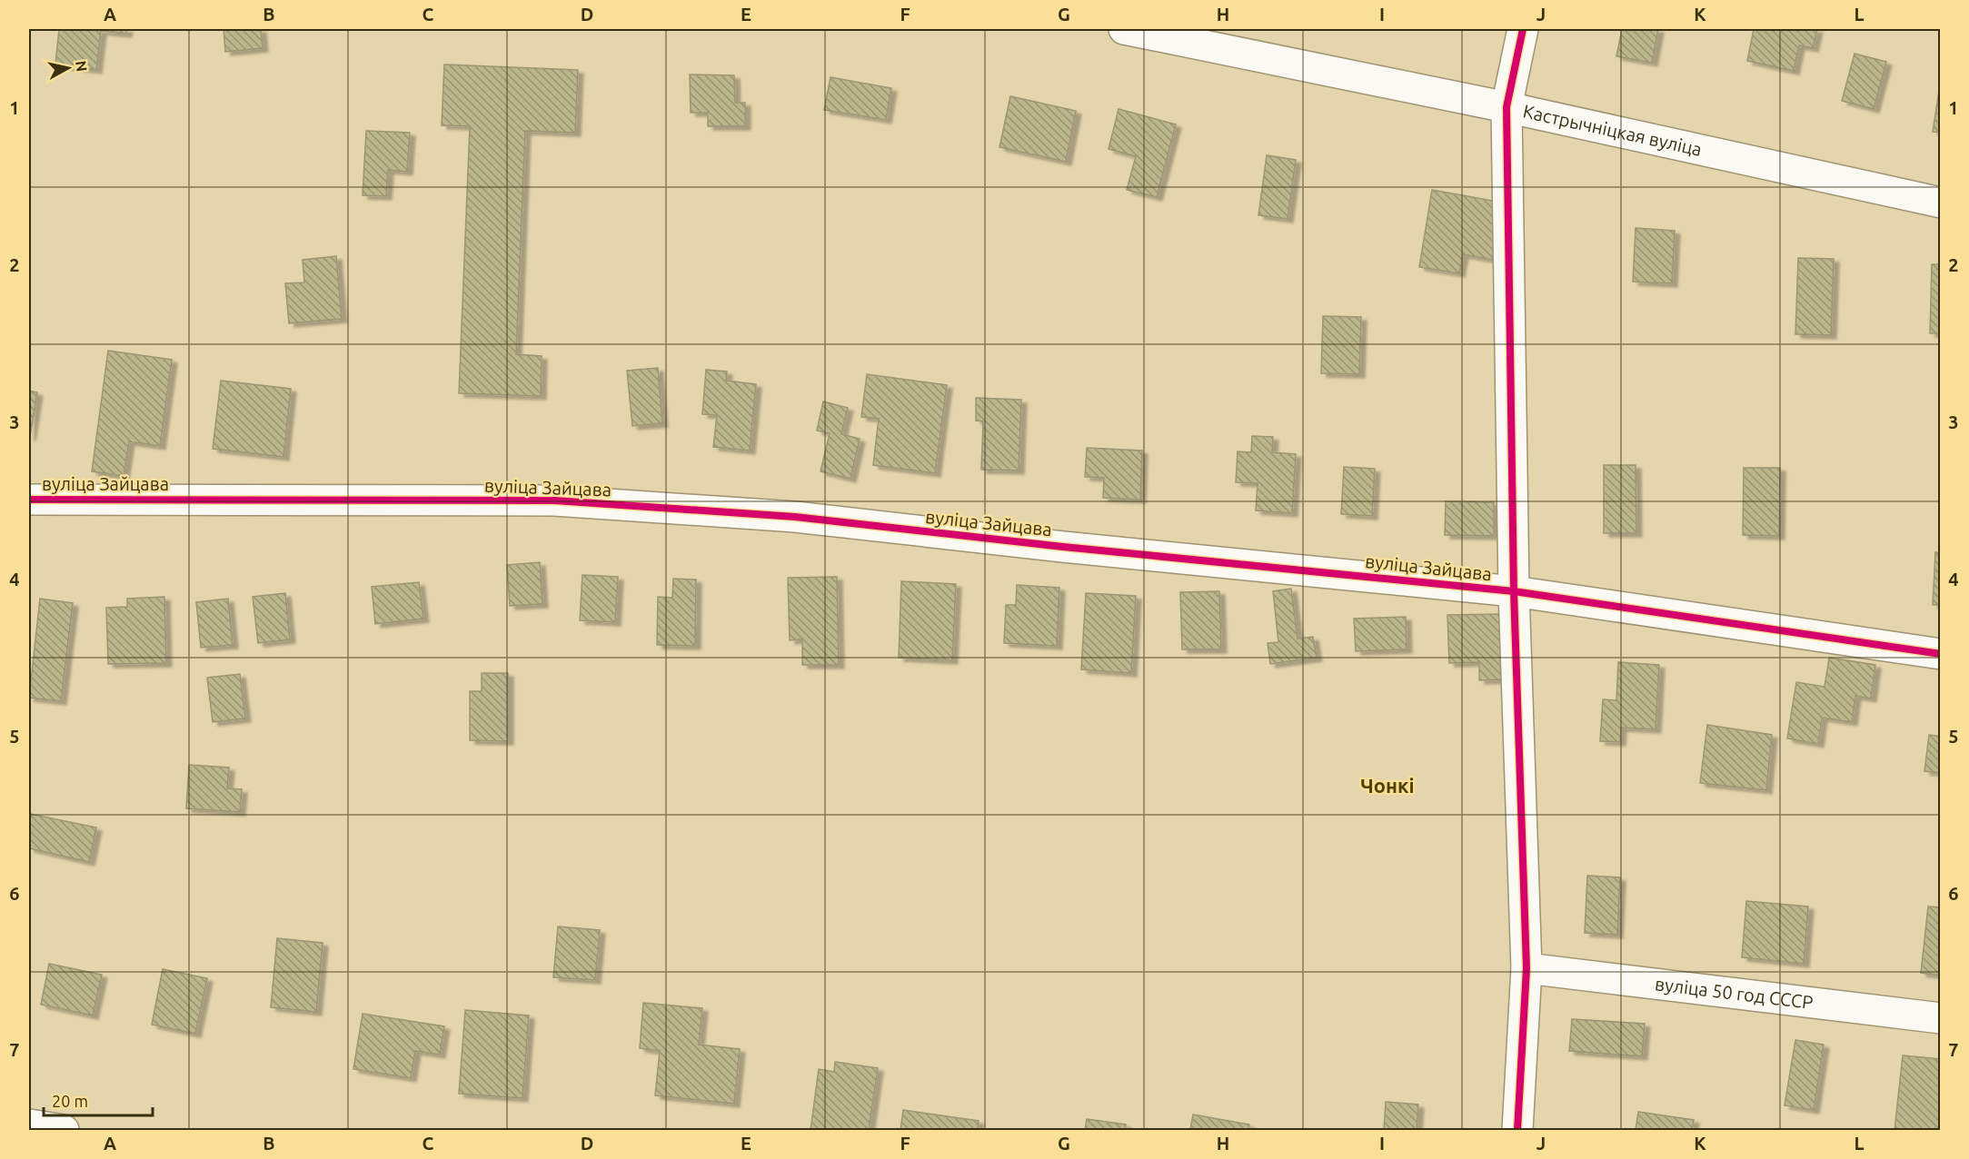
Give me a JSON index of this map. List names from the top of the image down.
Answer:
{
  "streets": {
    "street": ["Кастрычніцкая вуліца", "вуліца Зайцава", "вуліца 50 год СССР"]
  },
  "districts": ["Чонкі"],
  "scale_bar": "20 m",
  "north": "right",
  "grid": {
    "columns": [
      "A",
      "B",
      "C",
      "D",
      "E",
      "F",
      "G",
      "H",
      "I",
      "J",
      "K",
      "L"
    ],
    "rows": [
      "1",
      "2",
      "3",
      "4",
      "5",
      "6",
      "7"
    ]
  }
}
